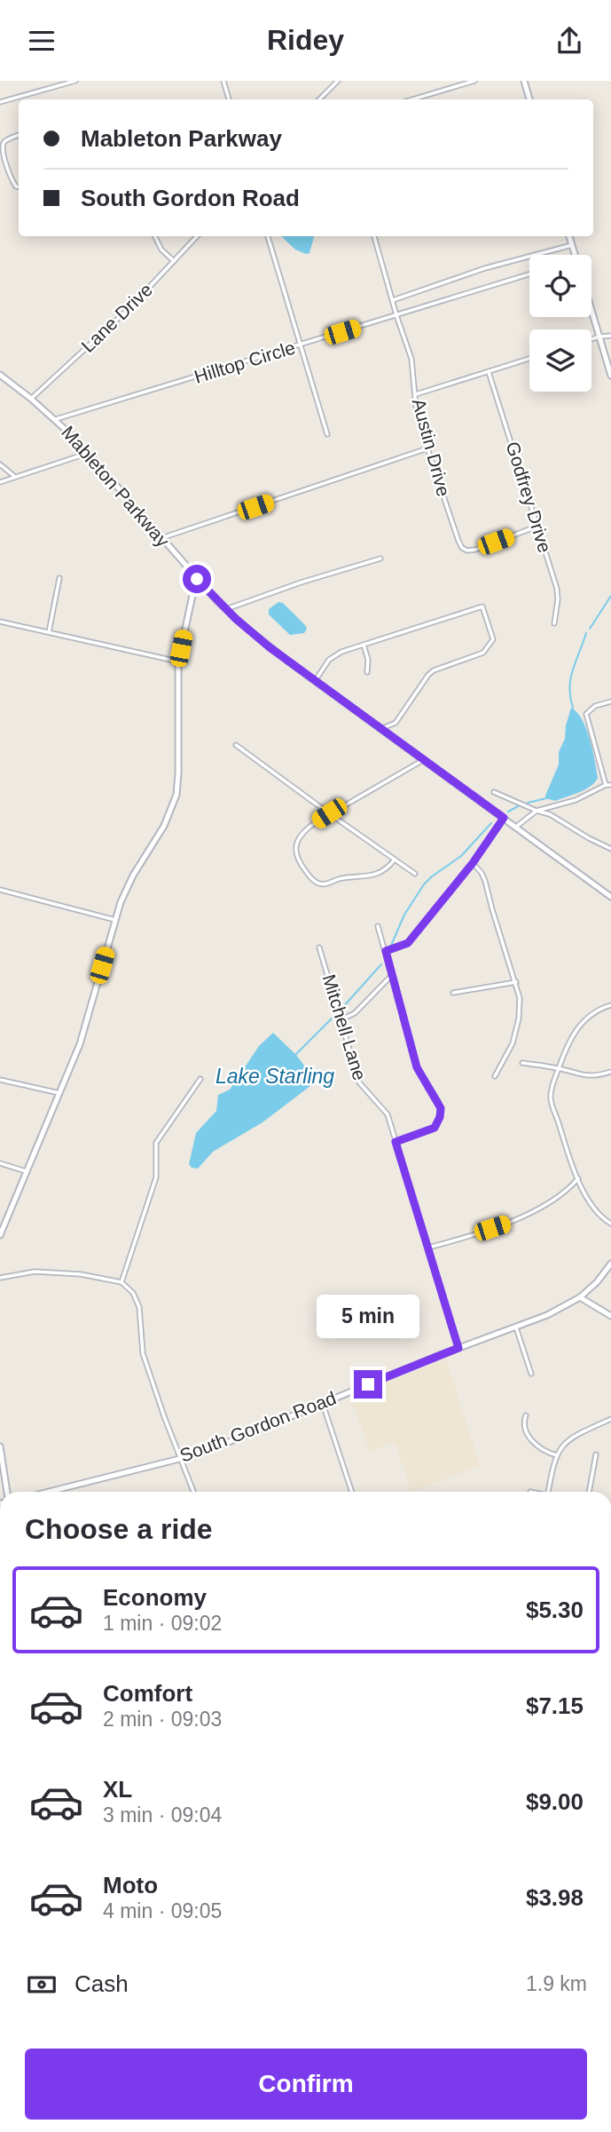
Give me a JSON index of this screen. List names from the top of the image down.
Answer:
{
  "streets": {
    "street": [
      "Lane Drive",
      "Hilltop Circle",
      "Austin Drive",
      "Mableton Parkway",
      "Godfrey Drive",
      "Mitchell Lane",
      "South Gordon Road"
    ]
  },
  "crossings": [
    ["Lane Drive", "Mableton Parkway"],
    ["Hilltop Circle", "Austin Drive"],
    ["Hilltop Circle", "Mableton Parkway"],
    ["Austin Drive", "Godfrey Drive"],
    ["Mitchell Lane", "South Gordon Road"]
  ],
  "water": ["Lake Starling"],
  "page": {
    "header": "Ridey",
    "banner": ["Mableton Parkway", "South Gordon Road"],
    "bubble": "5 min",
    "heading": "Choose a ride",
    "list": [
      {
        "name": "Economy",
        "note": "1 min · 09:02",
        "value": "$5.30"
      },
      {
        "name": "Comfort",
        "note": "2 min · 09:03",
        "value": "$7.15"
      },
      {
        "name": "XL",
        "note": "3 min · 09:04",
        "value": "$9.00"
      },
      {
        "name": "Moto",
        "note": "4 min · 09:05",
        "value": "$3.98"
      }
    ],
    "pay": ["Cash", "1.9 km"],
    "buttons": "Confirm"
  }
}
